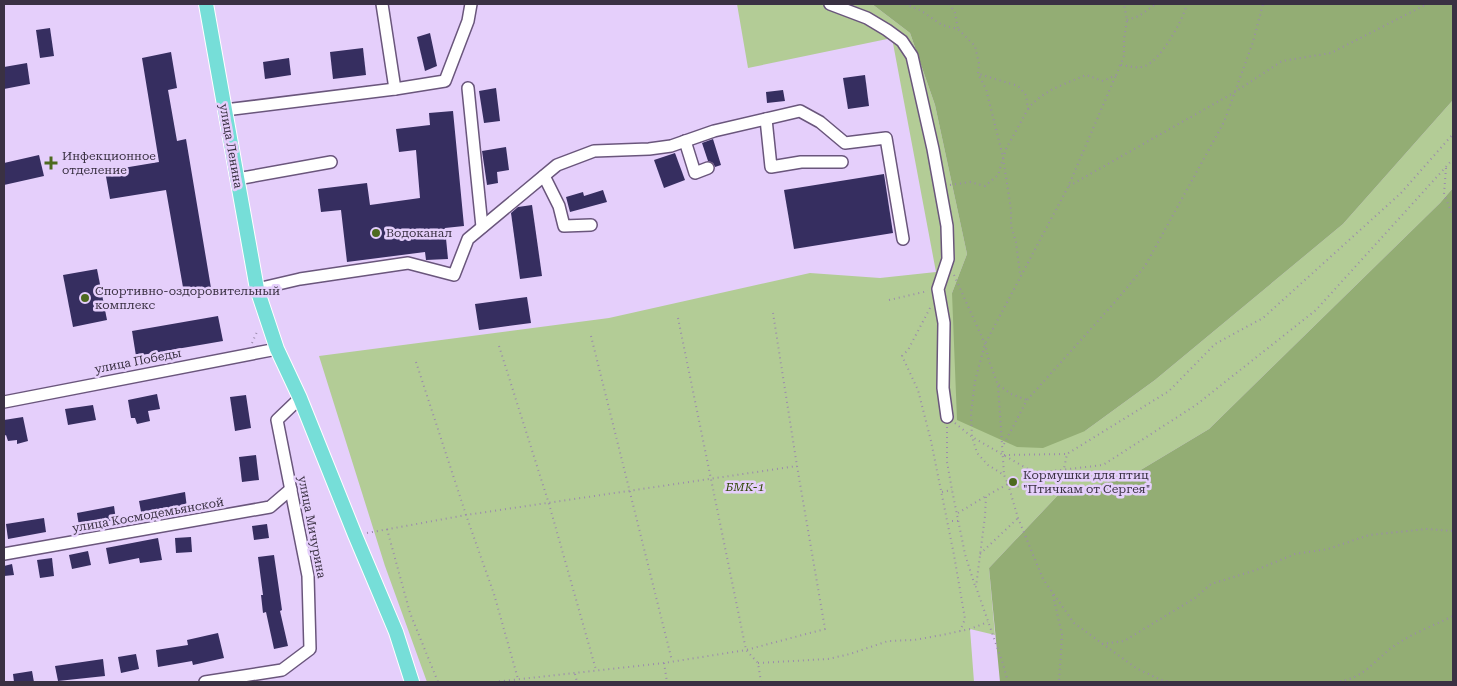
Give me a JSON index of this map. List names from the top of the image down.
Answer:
{
  "streets": {
    "main road": ["улица Ленина"],
    "street": ["улица Победы", "улица Космодемьянской", "улица Мичурина"]
  },
  "crossings": [
    ["улица Ленина", "улица Победы"],
    ["улица Ленина", "улица Мичурина"],
    ["улица Космодемьянской", "улица Мичурина"]
  ],
  "parks": ["БМК-1"],
  "places": {
    "health": ["Инфекционное отделение"],
    "other": ["Водоканал", "Спортивно-оздоровительный комплекс", "Кормушки для птиц \"Птичкам от Сергея\""]
  }
}
